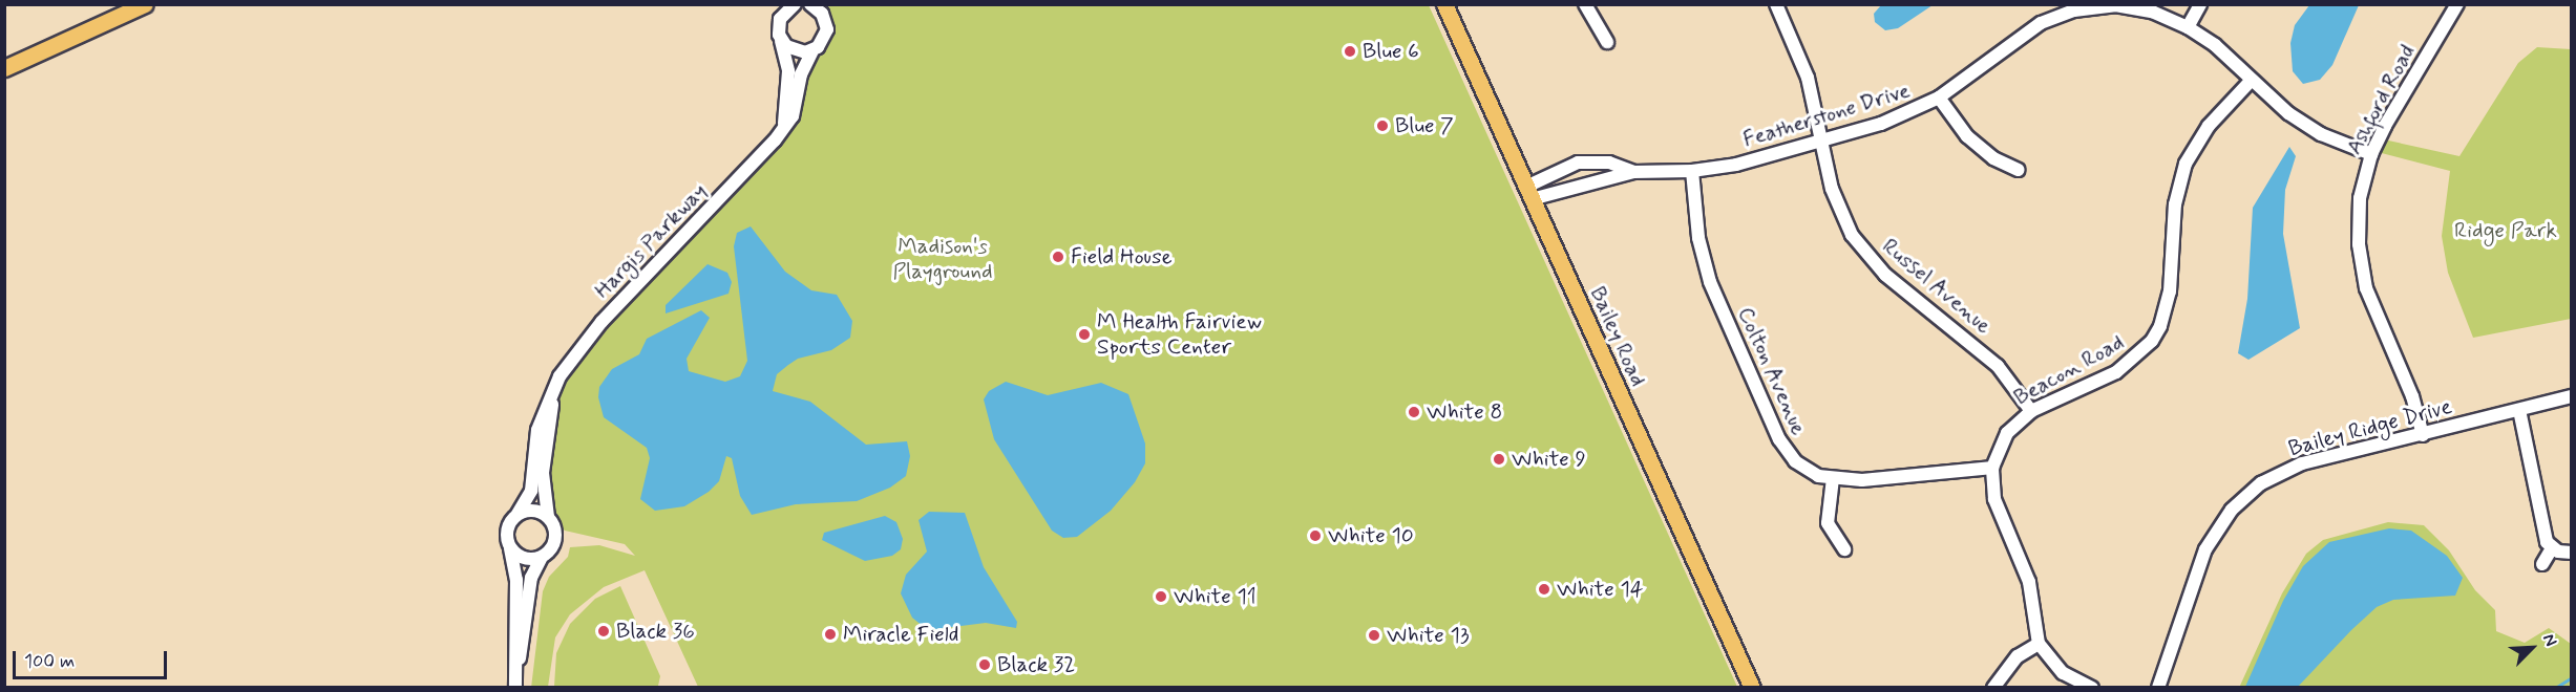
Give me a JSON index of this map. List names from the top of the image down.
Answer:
{
  "streets": {
    "main road": ["Bailey Road"],
    "street": [
      "Ashford Road",
      "Featherstone Drive",
      "Hargis Parkway",
      "Russel Avenue",
      "Beacon Road",
      "Colton Avenue",
      "Bailey Ridge Drive"
    ]
  },
  "crossings": [
    ["Ashford Road", "Featherstone Drive"],
    ["Ashford Road", "Bailey Ridge Drive"],
    ["Featherstone Drive", "Russel Avenue"],
    ["Featherstone Drive", "Bailey Road"],
    ["Featherstone Drive", "Beacon Road"],
    ["Featherstone Drive", "Colton Avenue"],
    ["Russel Avenue", "Beacon Road"],
    ["Beacon Road", "Colton Avenue"]
  ],
  "parks": ["Ridge Park", "Madison's Playground"],
  "places": [
    "Blue 6",
    "Blue 7",
    "Field House",
    "M Health Fairview Sports Center",
    "White 8",
    "White 9",
    "White 10",
    "White 14",
    "White 11",
    "Black 36",
    "Miracle Field",
    "White 13",
    "Black 32"
  ],
  "scale_bar": "100 m",
  "north": "top right"
}
